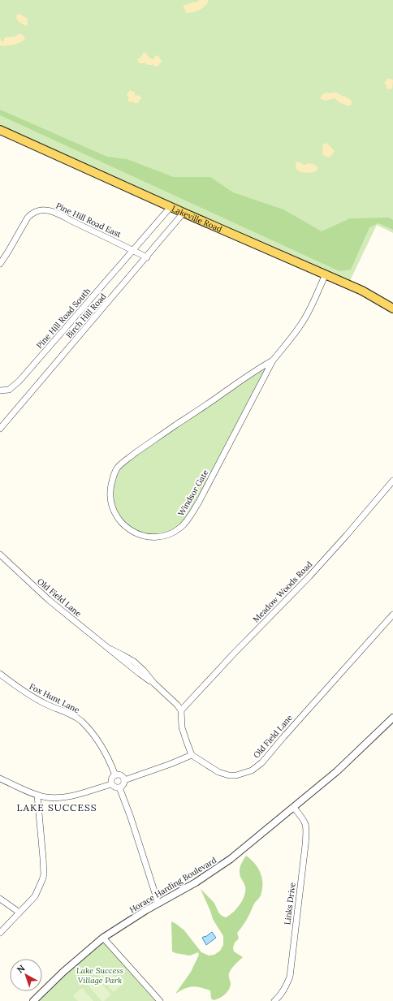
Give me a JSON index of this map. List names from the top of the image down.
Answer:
{
  "streets": {
    "main road": ["Lakeville Road"],
    "street": [
      "Pine Hill Road East",
      "Birch Hill Road",
      "Pine Hill Road South",
      "Windsor Gate",
      "Meadow Woods Road",
      "Old Field Lane",
      "Fox Hunt Lane",
      "Horace Harding Boulevard",
      "Links Drive"
    ]
  },
  "crossings": [
    ["Lakeville Road", "Birch Hill Road"],
    ["Lakeville Road", "Pine Hill Road South"],
    ["Lakeville Road", "Windsor Gate"],
    ["Pine Hill Road East", "Birch Hill Road"],
    ["Pine Hill Road East", "Pine Hill Road South"],
    ["Meadow Woods Road", "Old Field Lane"],
    ["Horace Harding Boulevard", "Links Drive"]
  ],
  "districts": ["LAKE SUCCESS"],
  "parks": ["Lake Success Village Park"],
  "north": "top left"
}
